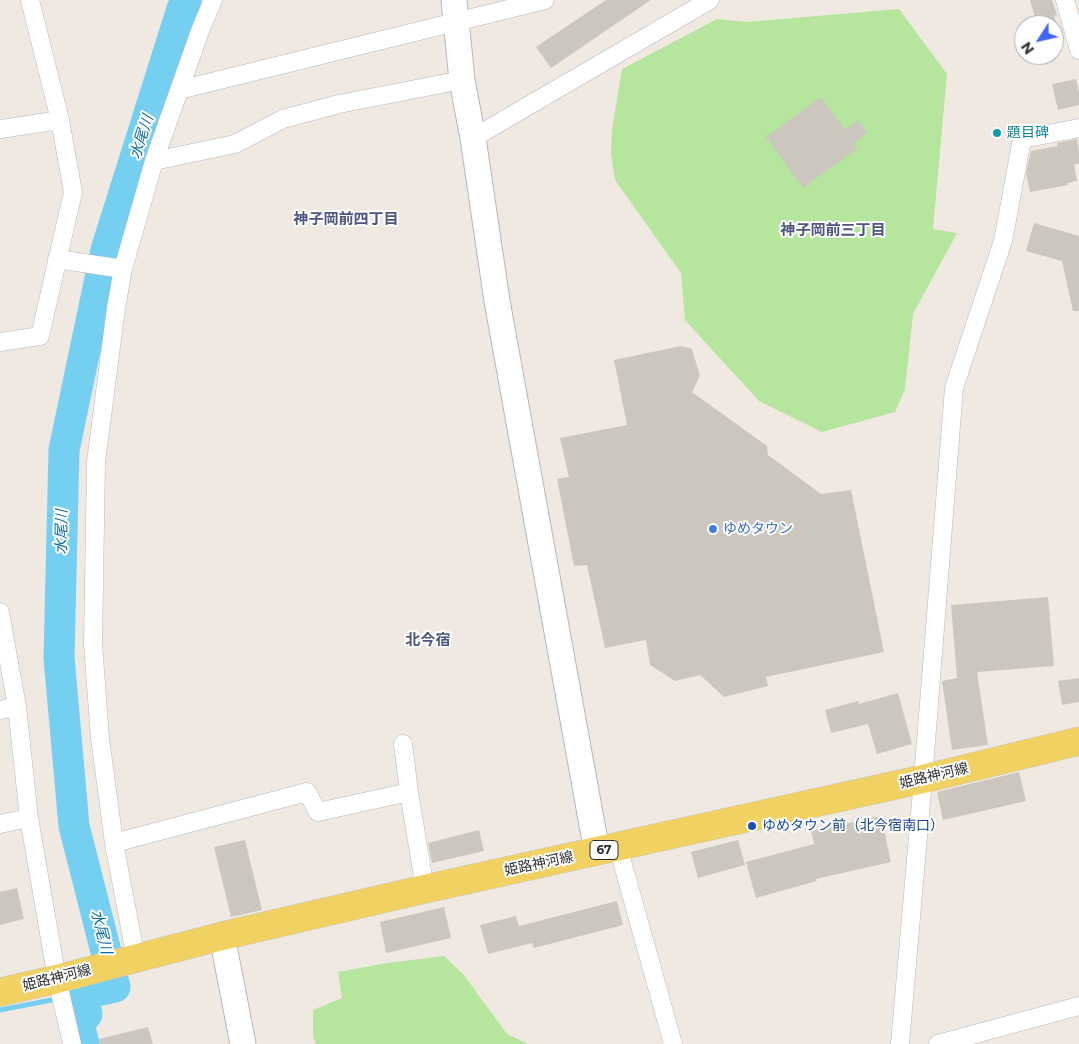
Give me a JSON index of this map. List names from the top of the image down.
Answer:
{
  "streets": {
    "main road": ["姫路神河線", "67"]
  },
  "districts": ["神子岡前四丁目", "神子岡前三丁目", "北今宿"],
  "water": ["水尾川"],
  "places": ["題目碑", "ゆめタウン", "ゆめタウン前（北今宿南口）"],
  "north": "bottom left"
}
